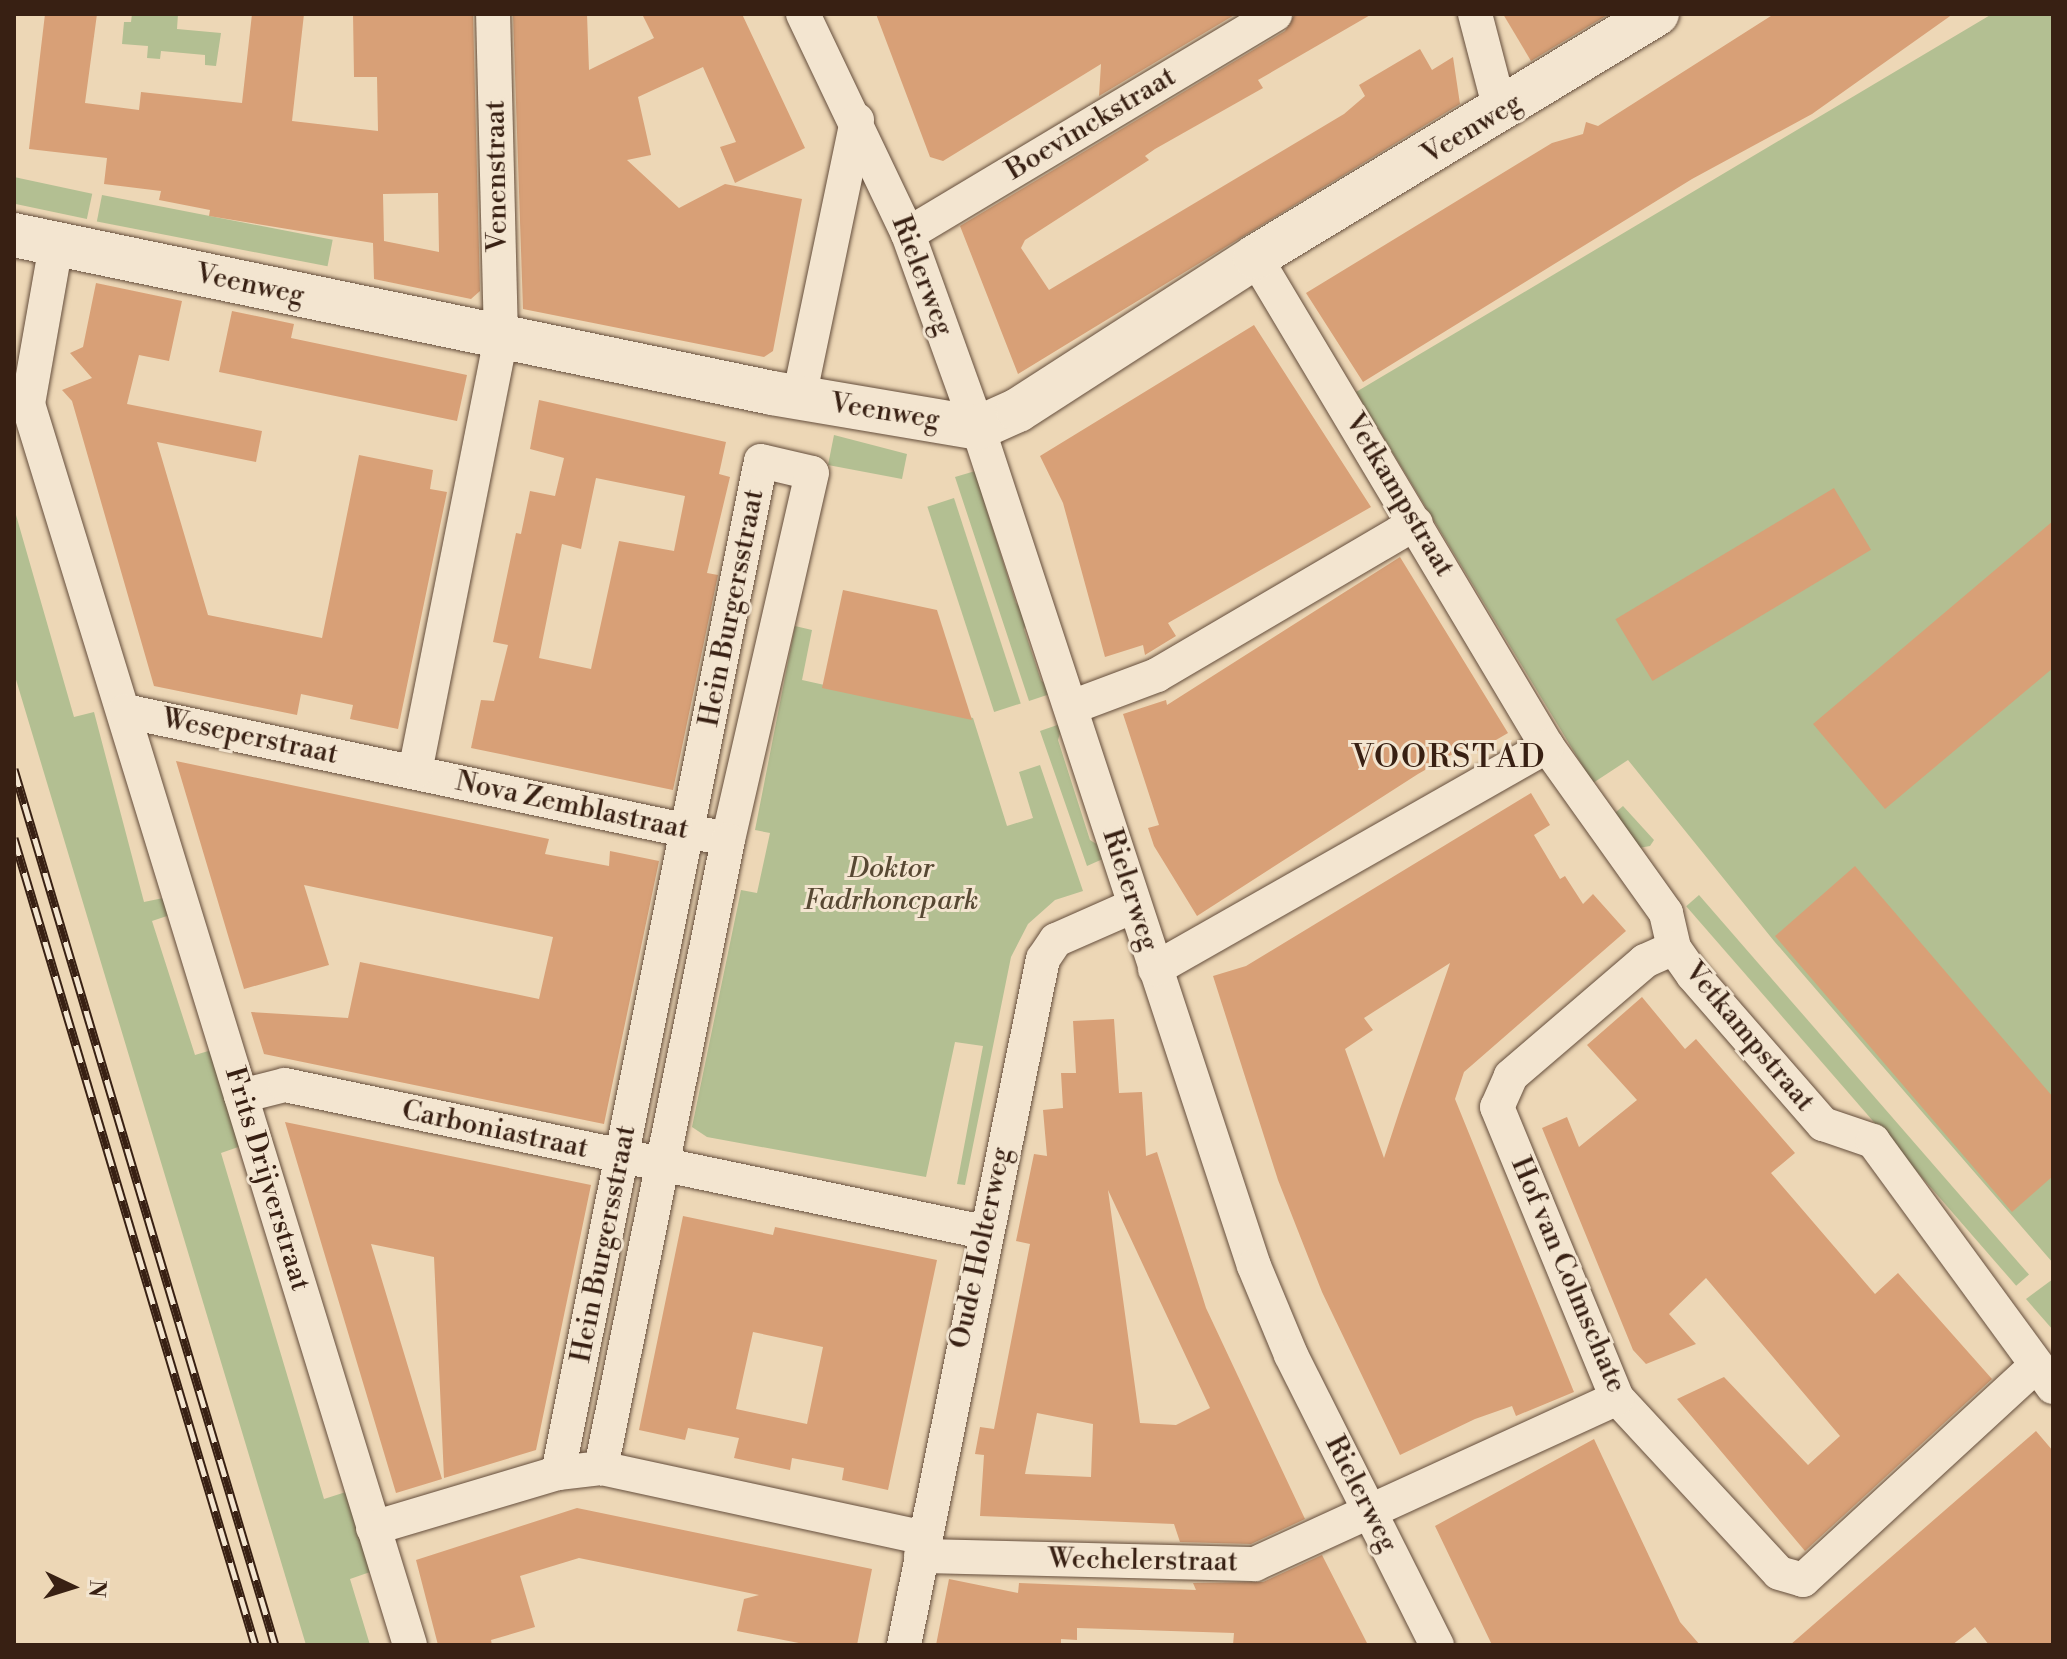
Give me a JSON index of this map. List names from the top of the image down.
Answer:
{
  "streets": {
    "street": [
      "Boevinckstraat",
      "Veenweg",
      "Venenstraat",
      "Rielerweg",
      "Vetkampstraat",
      "Hein Burgersstraat",
      "Weseperstraat",
      "Nova Zemblastraat",
      "Carboniastraat",
      "Frits Drijverstraat",
      "Oude Holterweg",
      "Hof van Colmschate",
      "Wechelerstraat"
    ]
  },
  "crossings": [
    ["Boevinckstraat", "Rielerweg"],
    ["Veenweg", "Venenstraat"],
    ["Veenweg", "Rielerweg"],
    ["Veenweg", "Vetkampstraat"],
    ["Veenweg", "Weseperstraat"],
    ["Rielerweg", "Oude Holterweg"],
    ["Rielerweg", "Wechelerstraat"],
    ["Vetkampstraat", "Hof van Colmschate"],
    ["Hein Burgersstraat", "Nova Zemblastraat"],
    ["Hein Burgersstraat", "Carboniastraat"],
    ["Hein Burgersstraat", "Wechelerstraat"],
    ["Weseperstraat", "Nova Zemblastraat"],
    ["Weseperstraat", "Frits Drijverstraat"],
    ["Carboniastraat", "Frits Drijverstraat"],
    ["Carboniastraat", "Oude Holterweg"],
    ["Frits Drijverstraat", "Wechelerstraat"],
    ["Oude Holterweg", "Wechelerstraat"],
    ["Hof van Colmschate", "Wechelerstraat"]
  ],
  "districts": ["VOORSTAD"],
  "parks": ["Doktor Fadrhoncpark"],
  "north": "right"
}
